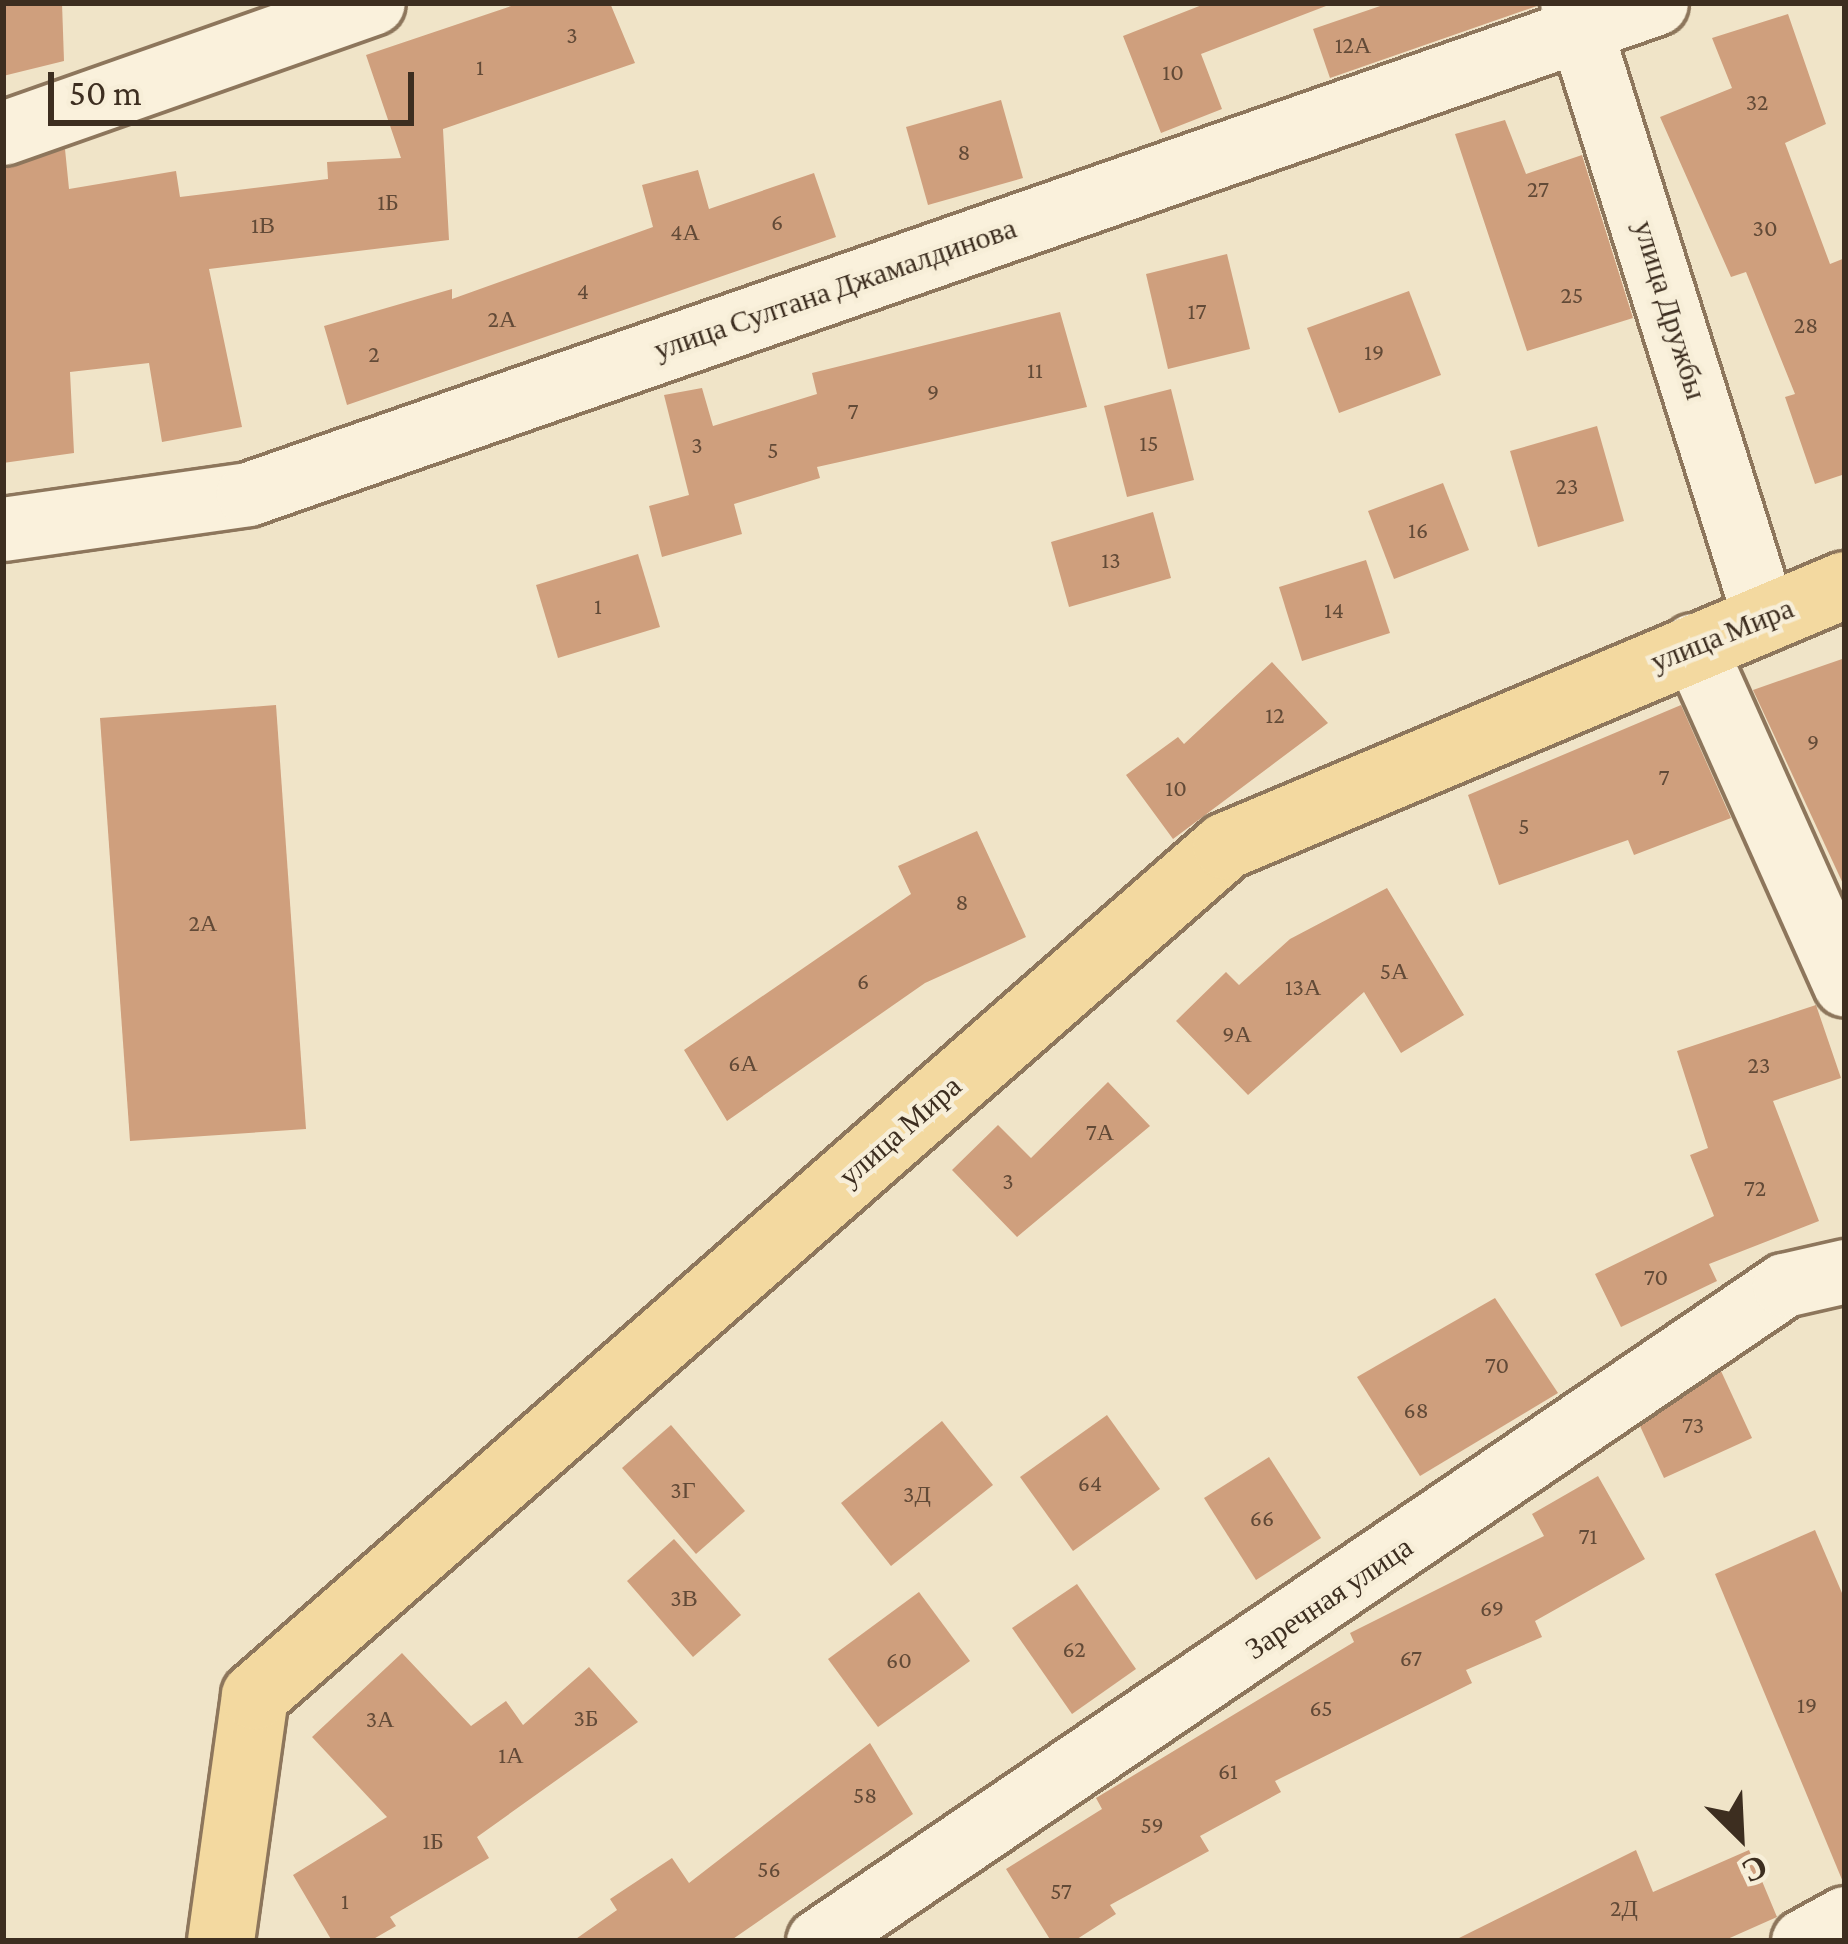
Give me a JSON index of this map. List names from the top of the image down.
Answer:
{
  "streets": {
    "main road": ["улица Мира"],
    "street": ["улица Султана Джамалдинова", "улица Дружбы", "Заречная улица"]
  },
  "crossings": [
    ["улица Султана Джамалдинова", "улица Дружбы"],
    ["улица Дружбы", "улица Мира"]
  ],
  "house_numbers": [
    "3",
    "12А",
    "1",
    "10",
    "32",
    "8",
    "27",
    "1Б",
    "6",
    "1В",
    "30",
    "4А",
    "4",
    "25",
    "17",
    "2А",
    "28",
    "19",
    "2",
    "11",
    "9",
    "7",
    "15",
    "3",
    "5",
    "23",
    "16",
    "13",
    "1",
    "14",
    "12",
    "9",
    "7",
    "10",
    "5",
    "8",
    "2А",
    "5А",
    "6",
    "13А",
    "9А",
    "6А",
    "23",
    "7А",
    "3",
    "72",
    "70",
    "70",
    "68",
    "73",
    "64",
    "3Г",
    "3Д",
    "66",
    "71",
    "3В",
    "69",
    "62",
    "67",
    "60",
    "19",
    "65",
    "3Б",
    "3А",
    "1А",
    "61",
    "58",
    "59",
    "1Б",
    "56",
    "57",
    "1",
    "2Д"
  ],
  "scale_bar": "50 m",
  "north": "bottom right"
}
